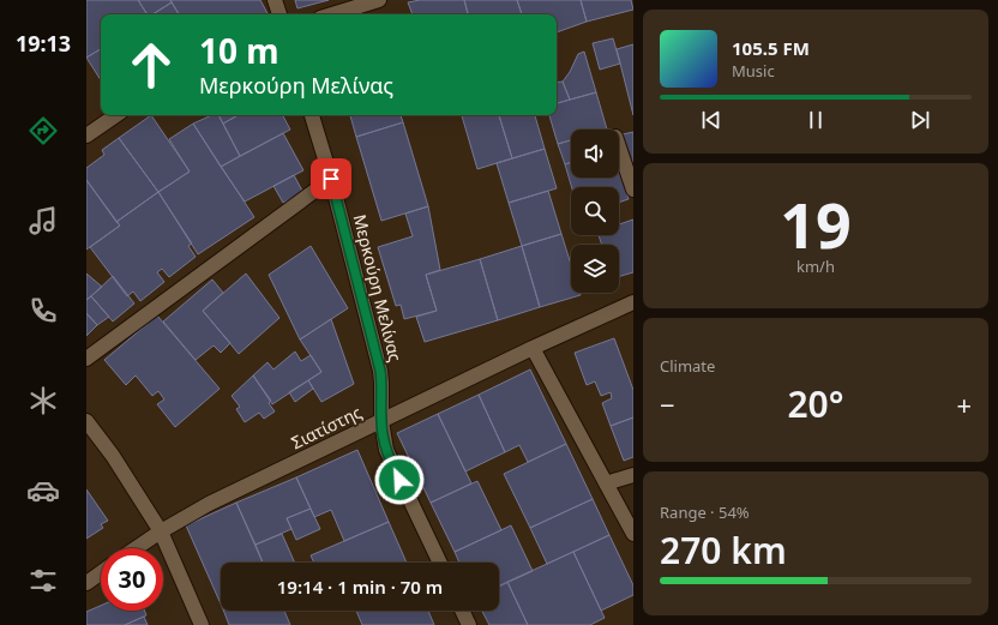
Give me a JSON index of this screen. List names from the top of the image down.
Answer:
{
  "streets": {
    "street": ["Μερκούρη Μελίνας", "Σιατίστης"]
  },
  "crossings": [
    ["Μερκούρη Μελίνας", "Σιατίστης"]
  ],
  "page": {
    "tabs": "19:13",
    "turn": ["10 m", "Μερκούρη Μελίνας"],
    "song": ["105.5 FM", "Music"],
    "tile": [
      ["19", "km/h"],
      "Climate",
      ["Range · 54%", "270 km"]
    ],
    "heat": ["−", "20°", "+"],
    "limit": "30",
    "trip": "19:14 · 1 min · 70 m"
  }
}
